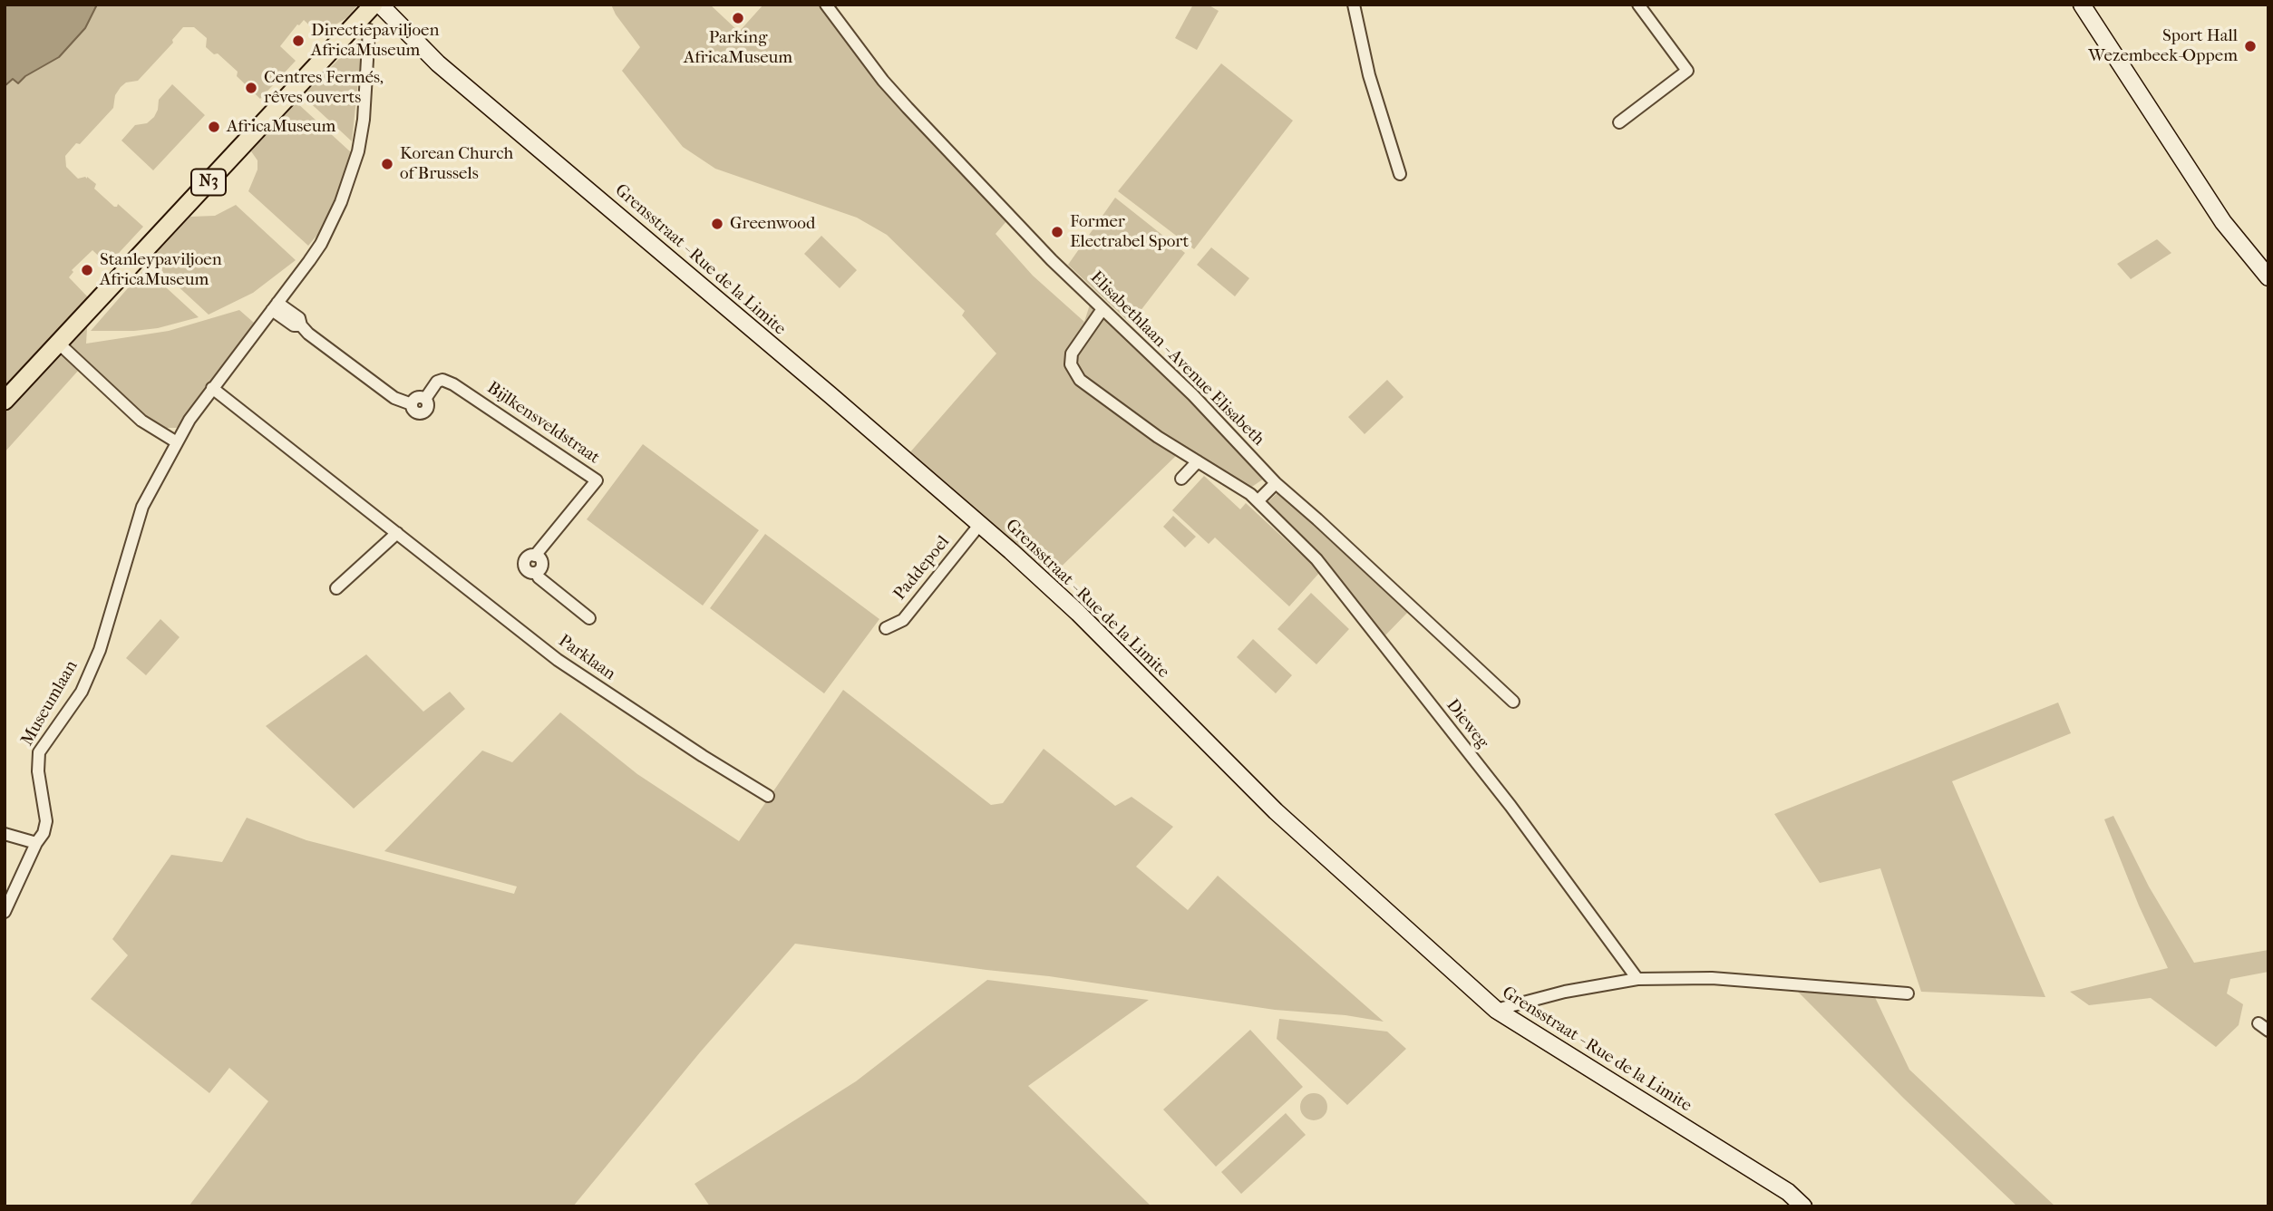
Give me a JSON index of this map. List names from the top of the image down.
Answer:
{
  "streets": {
    "main road": ["N3"],
    "street": [
      "Grensstraat - Rue de la Limite",
      "Elisabethlaan - Avenue Elisabeth",
      "Bijlkensveldstraat",
      "Paddepoel",
      "Parklaan",
      "Museumlaan",
      "Dieweg"
    ]
  },
  "crossings": [
    ["Grensstraat - Rue de la Limite", "Paddepoel"],
    ["Elisabethlaan - Avenue Elisabeth", "Dieweg"],
    ["Bijlkensveldstraat", "Museumlaan"],
    ["Parklaan", "Museumlaan"]
  ],
  "places": [
    "Parking AfricaMuseum",
    "Directiepaviljoen AfricaMuseum",
    "Sport Hall Wezembeek-Oppem",
    "Centres Fermés, rêves ouverts",
    "AfricaMuseum",
    "Korean Church of Brussels",
    "Greenwood",
    "Former Electrabel Sport",
    "Stanleypaviljoen AfricaMuseum"
  ]
}
